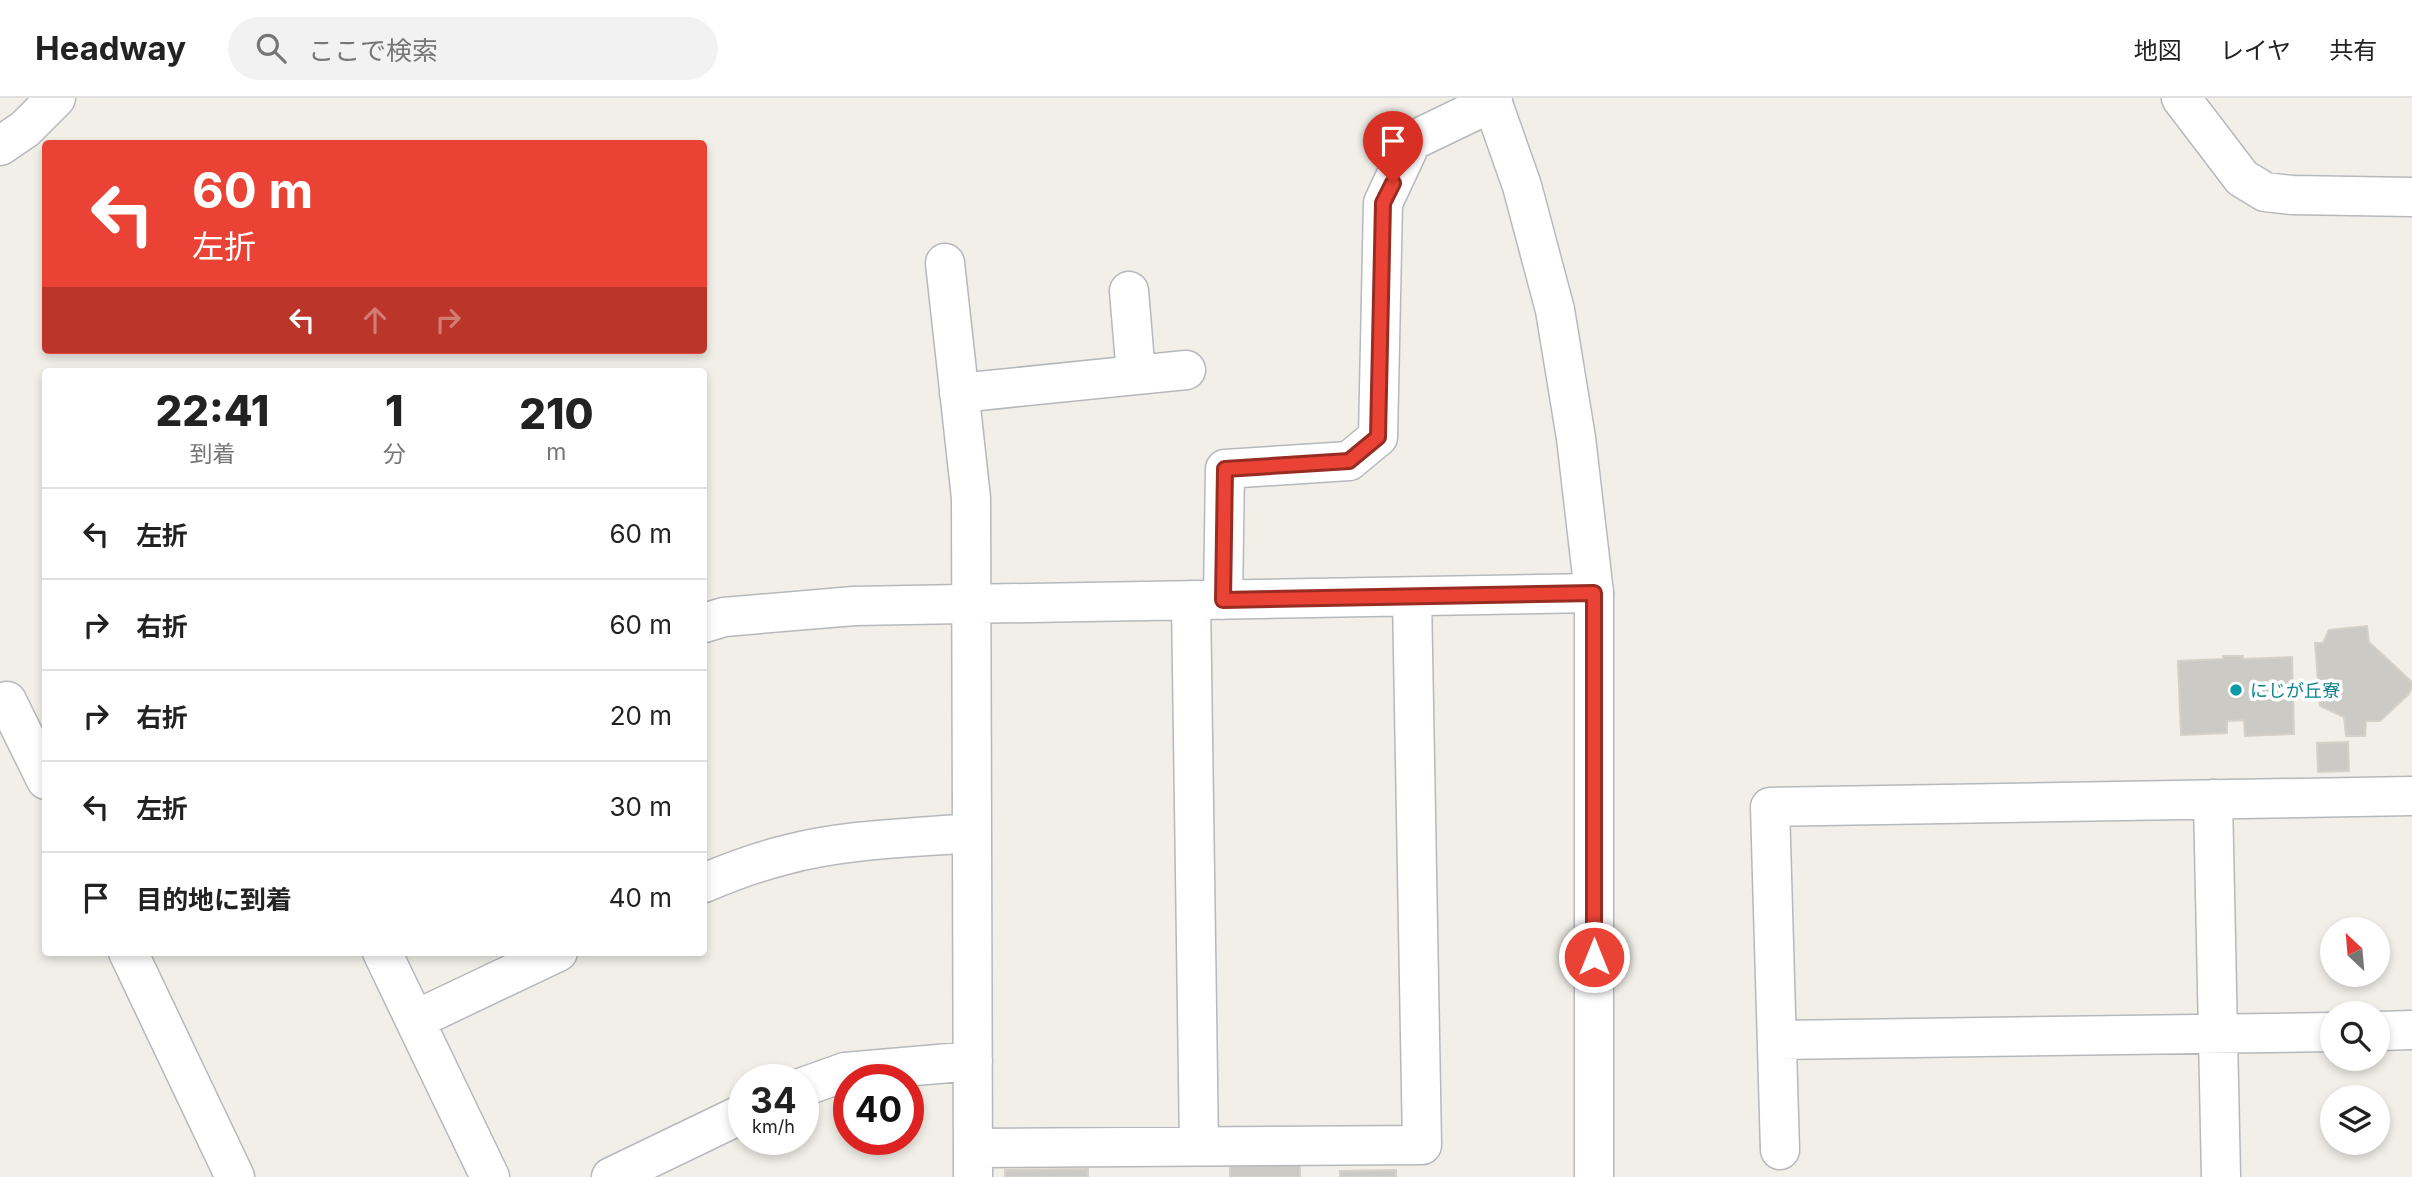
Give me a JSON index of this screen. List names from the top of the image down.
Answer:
{
  "places": ["にじが丘寮"],
  "north": "top left",
  "page": {
    "header": "Headway",
    "search": "ここで検索",
    "nav": ["地図", "レイヤ", "共有"],
    "turn": ["60 m", "左折"],
    "eta": [
      "22:41",
      "到着",
      "1",
      "分",
      "210",
      "m"
    ],
    "list": [
      {
        "name": "左折",
        "value": "60 m"
      },
      {
        "name": "右折",
        "value": "60 m"
      },
      {
        "name": "右折",
        "value": "20 m"
      },
      {
        "name": "左折",
        "value": "30 m"
      },
      {
        "name": "目的地に到着",
        "value": "40 m"
      }
    ],
    "speed": "34 km/h",
    "limit": "40"
  }
}
